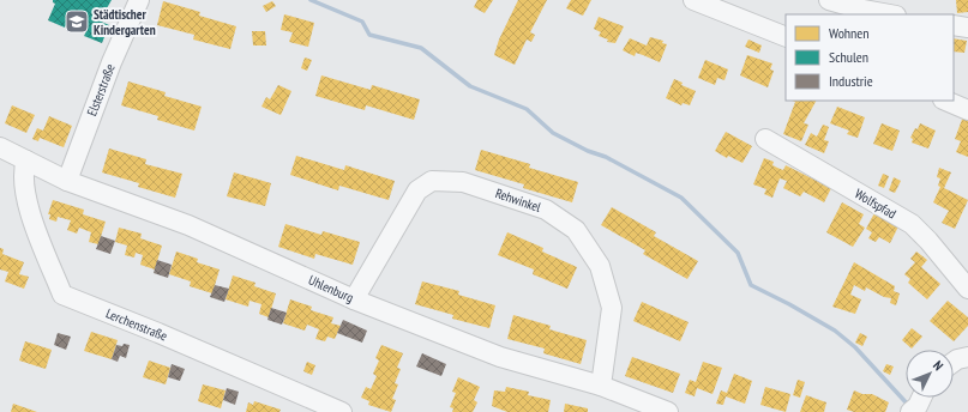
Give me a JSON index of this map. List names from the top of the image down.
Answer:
{
  "streets": {
    "street": [
      "Elsterstraße",
      "Rehwinkel",
      "Wolfspfad",
      "Uhlenburg",
      "Lerchenstraße"
    ]
  },
  "crossings": [
    ["Elsterstraße", "Uhlenburg"],
    ["Rehwinkel", "Uhlenburg"],
    ["Uhlenburg", "Lerchenstraße"]
  ],
  "places": {
    "school or university": ["Städtischer Kindergarten"]
  },
  "legend": ["Wohnen", "Schulen", "Industrie"],
  "north": "top right"
}
